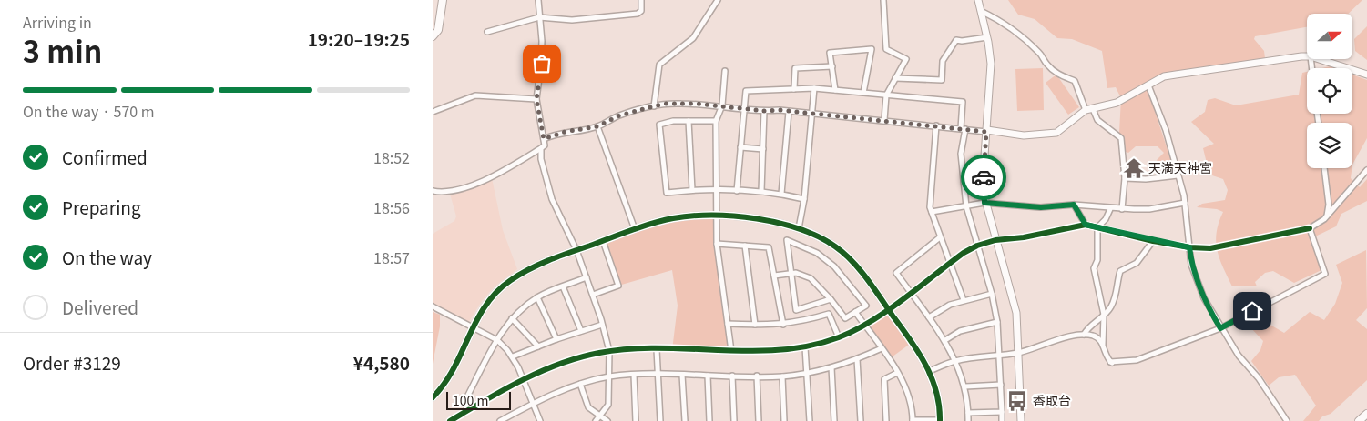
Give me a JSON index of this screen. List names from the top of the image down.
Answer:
{
  "places": {
    "temple": ["天満天神宮"],
    "bus stop": ["香取台"]
  },
  "scale_bar": "100 m",
  "north": "right",
  "page": {
    "heading": ["3 min", "Arriving in", "19:20–19:25"],
    "panel": ["Order #3129", "¥4,580"],
    "bar": "On the way · 570 m",
    "list": [
      ["Confirmed", "18:52"],
      ["Preparing", "18:56"],
      ["On the way", "18:57"],
      "Delivered"
    ],
    "scale": "100 m"
  }
}
